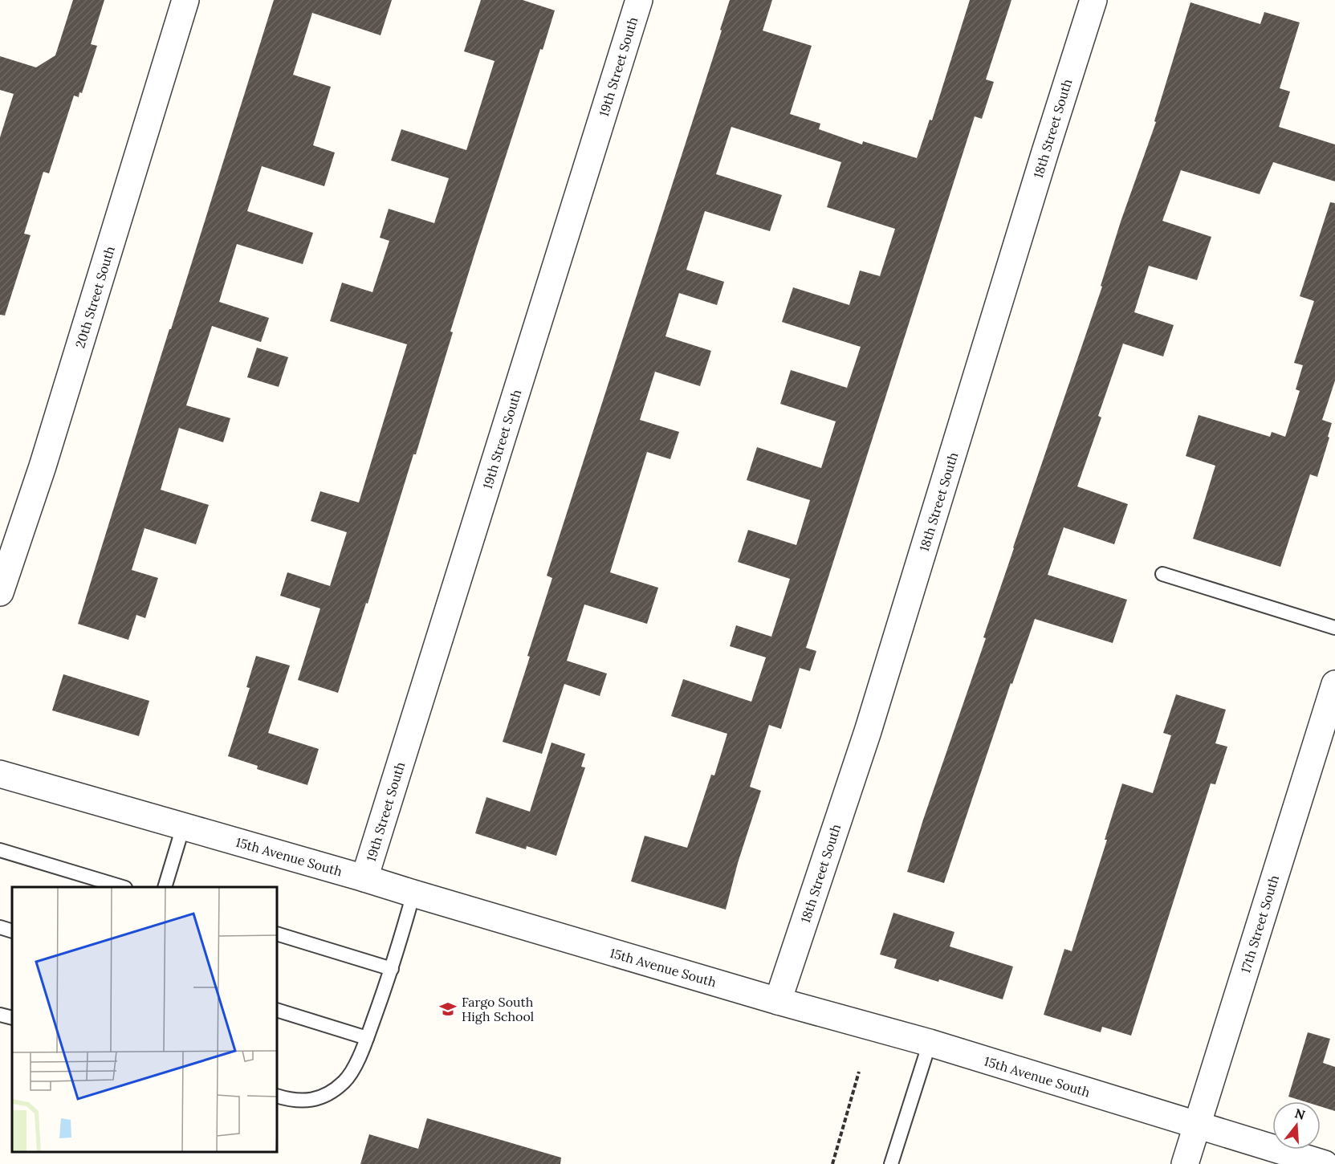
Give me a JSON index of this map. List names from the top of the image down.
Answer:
{
  "streets": {
    "street": [
      "19th Street South",
      "18th Street South",
      "20th Street South",
      "15th Avenue South",
      "17th Street South"
    ]
  },
  "crossings": [
    ["19th Street South", "15th Avenue South"],
    ["18th Street South", "15th Avenue South"],
    ["15th Avenue South", "17th Street South"]
  ],
  "places": {
    "school or university": ["Fargo South High School"]
  },
  "north": "top"
}
